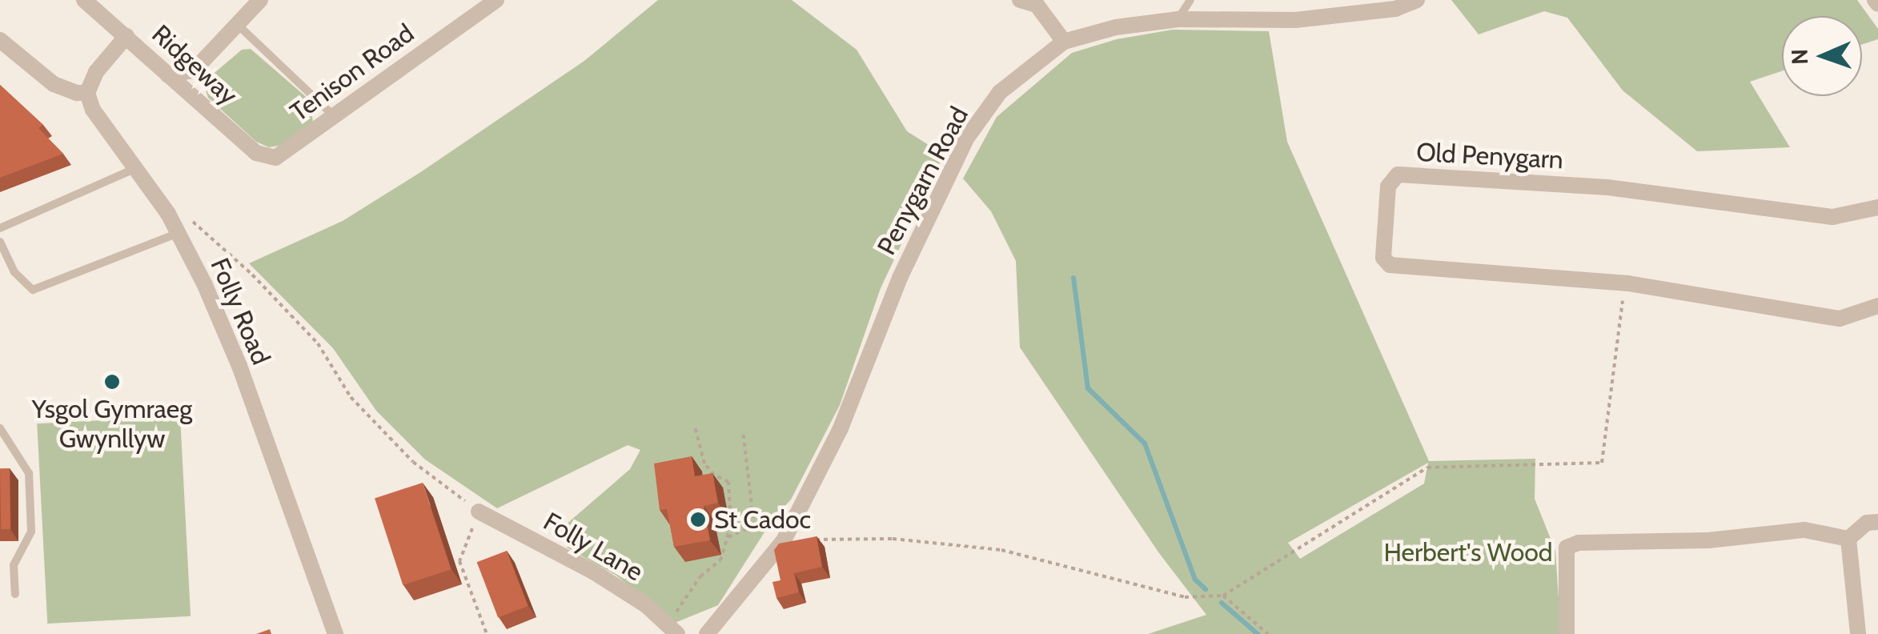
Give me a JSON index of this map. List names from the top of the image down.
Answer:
{
  "streets": {
    "street": [
      "Ridgeway",
      "Tenison Road",
      "Old Penygarn",
      "Penygarn Road",
      "Folly Road",
      "Folly Lane"
    ]
  },
  "crossings": [
    ["Ridgeway", "Tenison Road"]
  ],
  "parks": ["Herbert's Wood"],
  "places": ["Ysgol Gymraeg Gwynllyw", "St Cadoc"],
  "north": "left"
}
